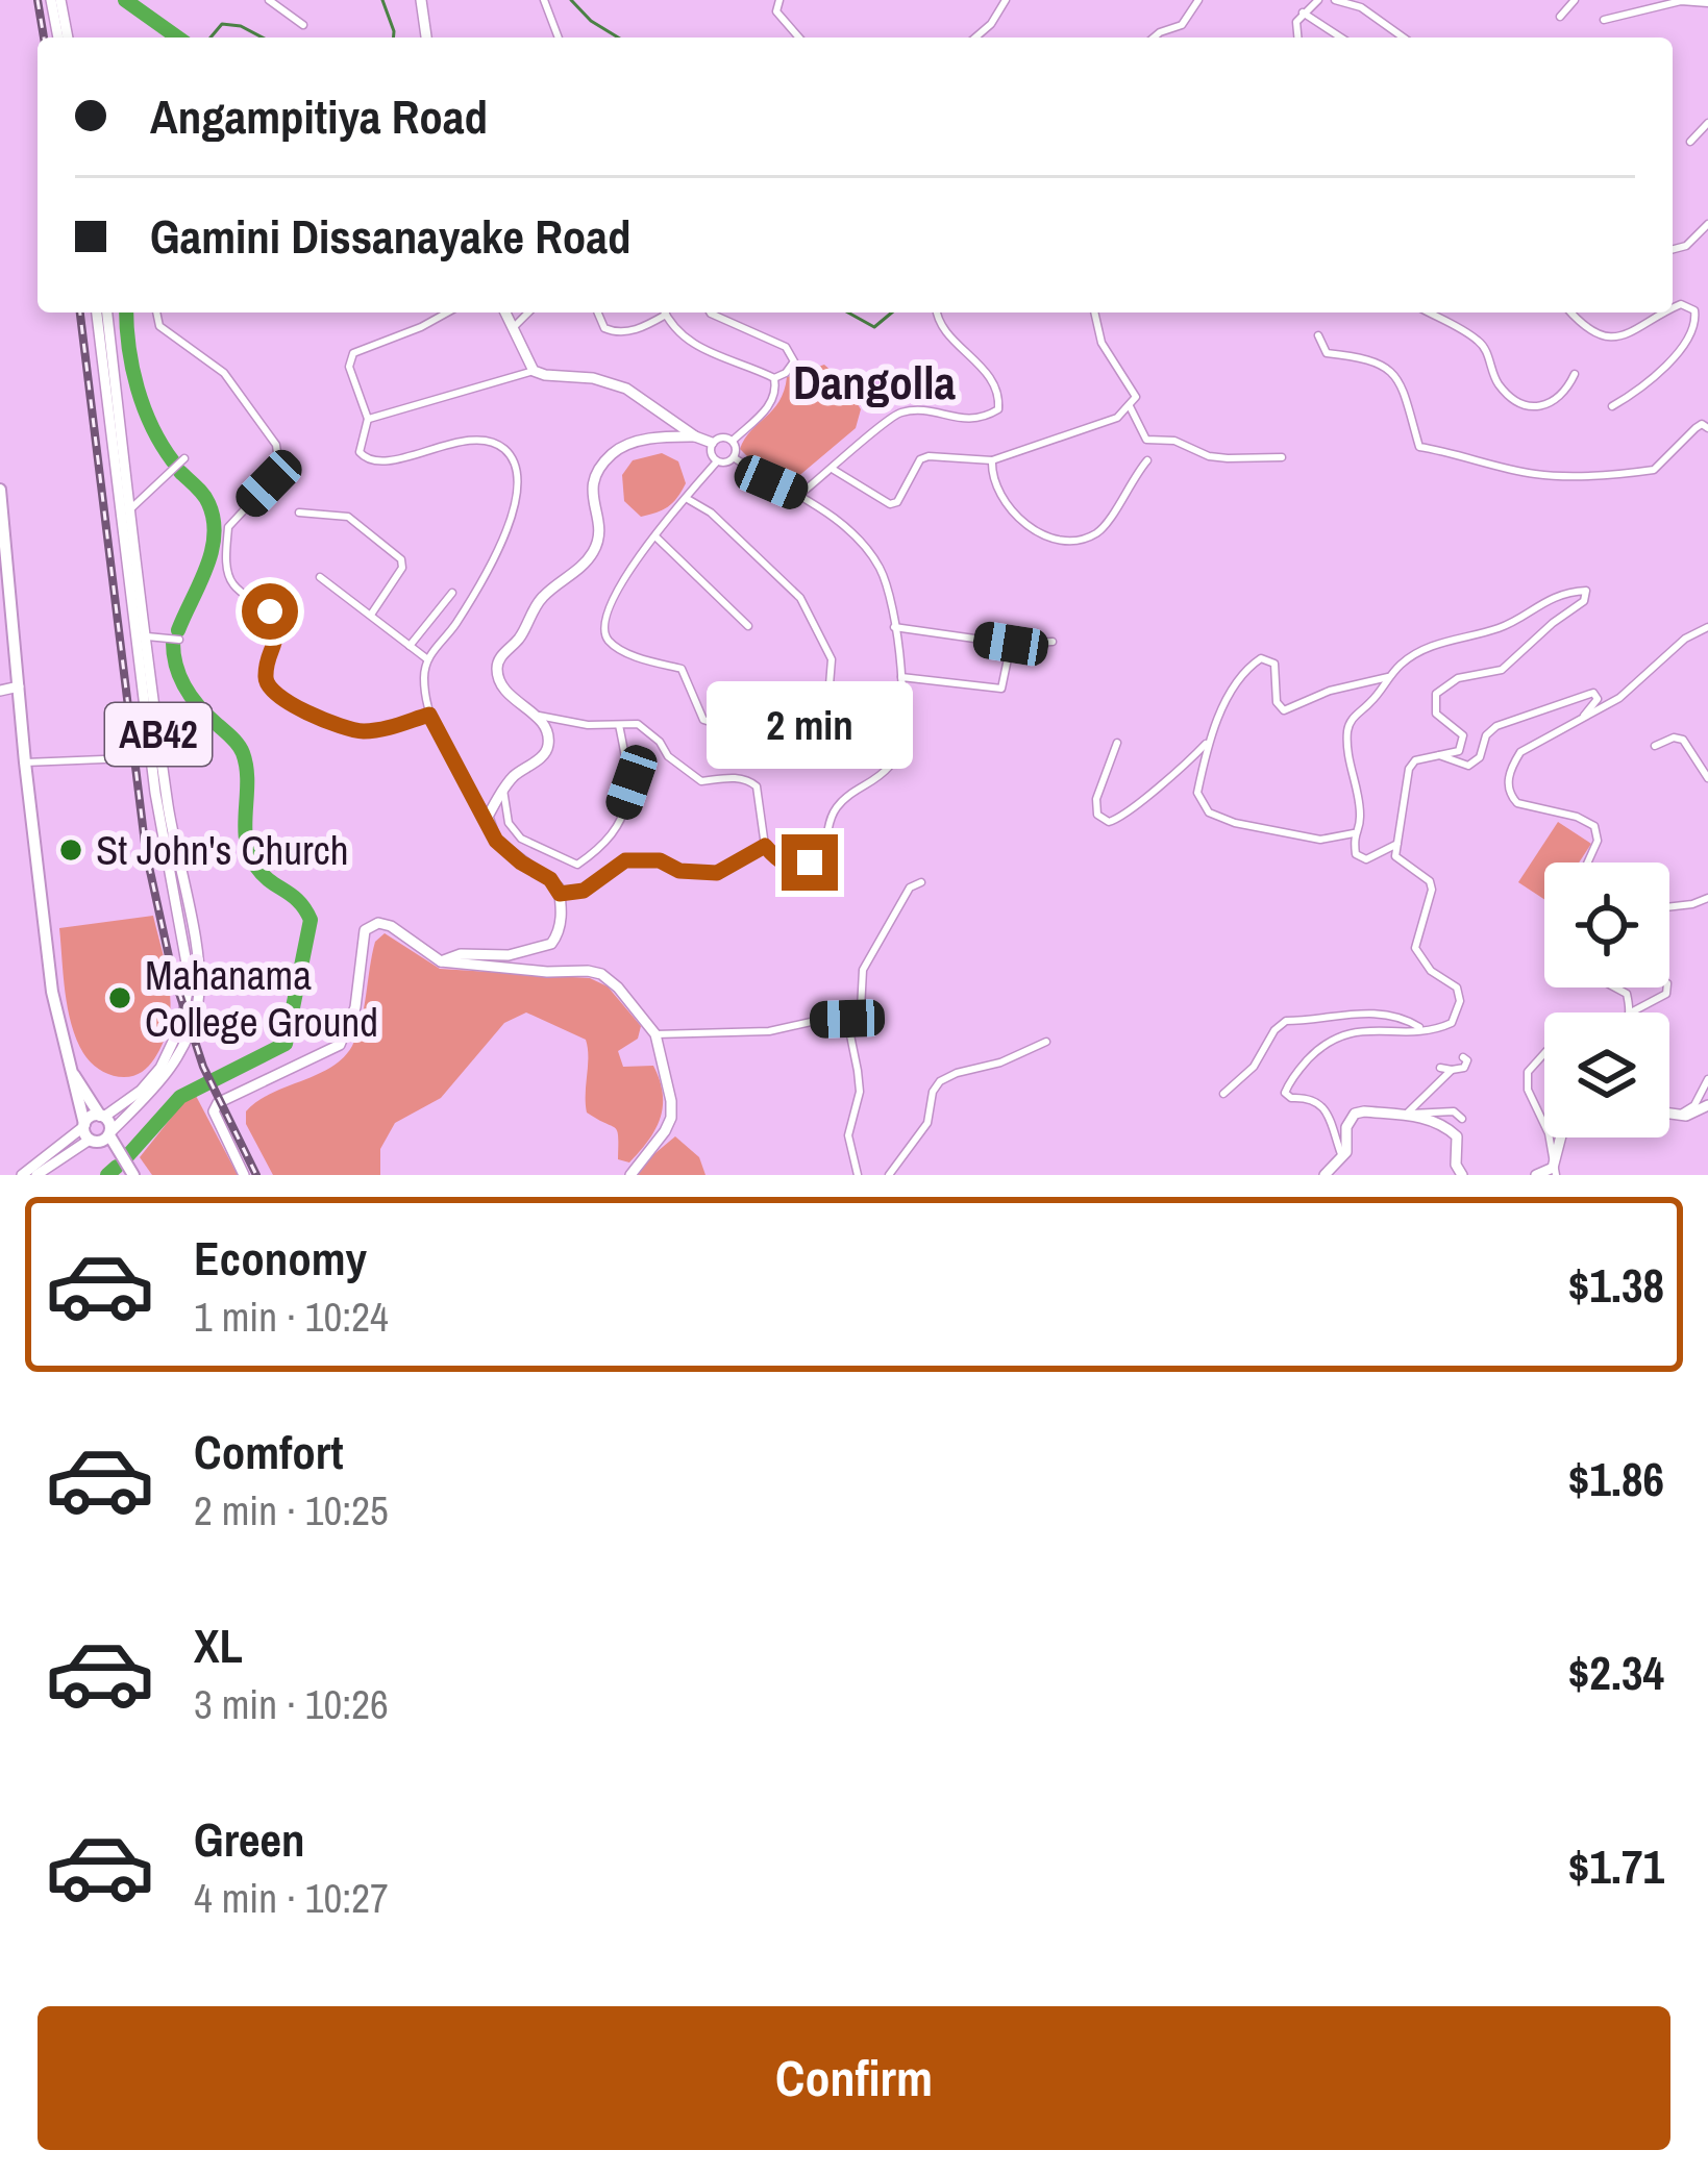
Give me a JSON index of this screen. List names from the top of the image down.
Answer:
{
  "streets": {
    "street": ["AB42"]
  },
  "districts": ["Dangolla"],
  "places": ["St John's Church", "Mahanama College Ground"],
  "page": {
    "banner": ["Angampitiya Road", "Gamini Dissanayake Road"],
    "bubble": "2 min",
    "list": [
      {
        "name": "Economy",
        "note": "1 min · 10:24",
        "value": "$1.38"
      },
      {
        "name": "Comfort",
        "note": "2 min · 10:25",
        "value": "$1.86"
      },
      {
        "name": "XL",
        "note": "3 min · 10:26",
        "value": "$2.34"
      },
      {
        "name": "Green",
        "note": "4 min · 10:27",
        "value": "$1.71"
      }
    ],
    "buttons": "Confirm"
  }
}
